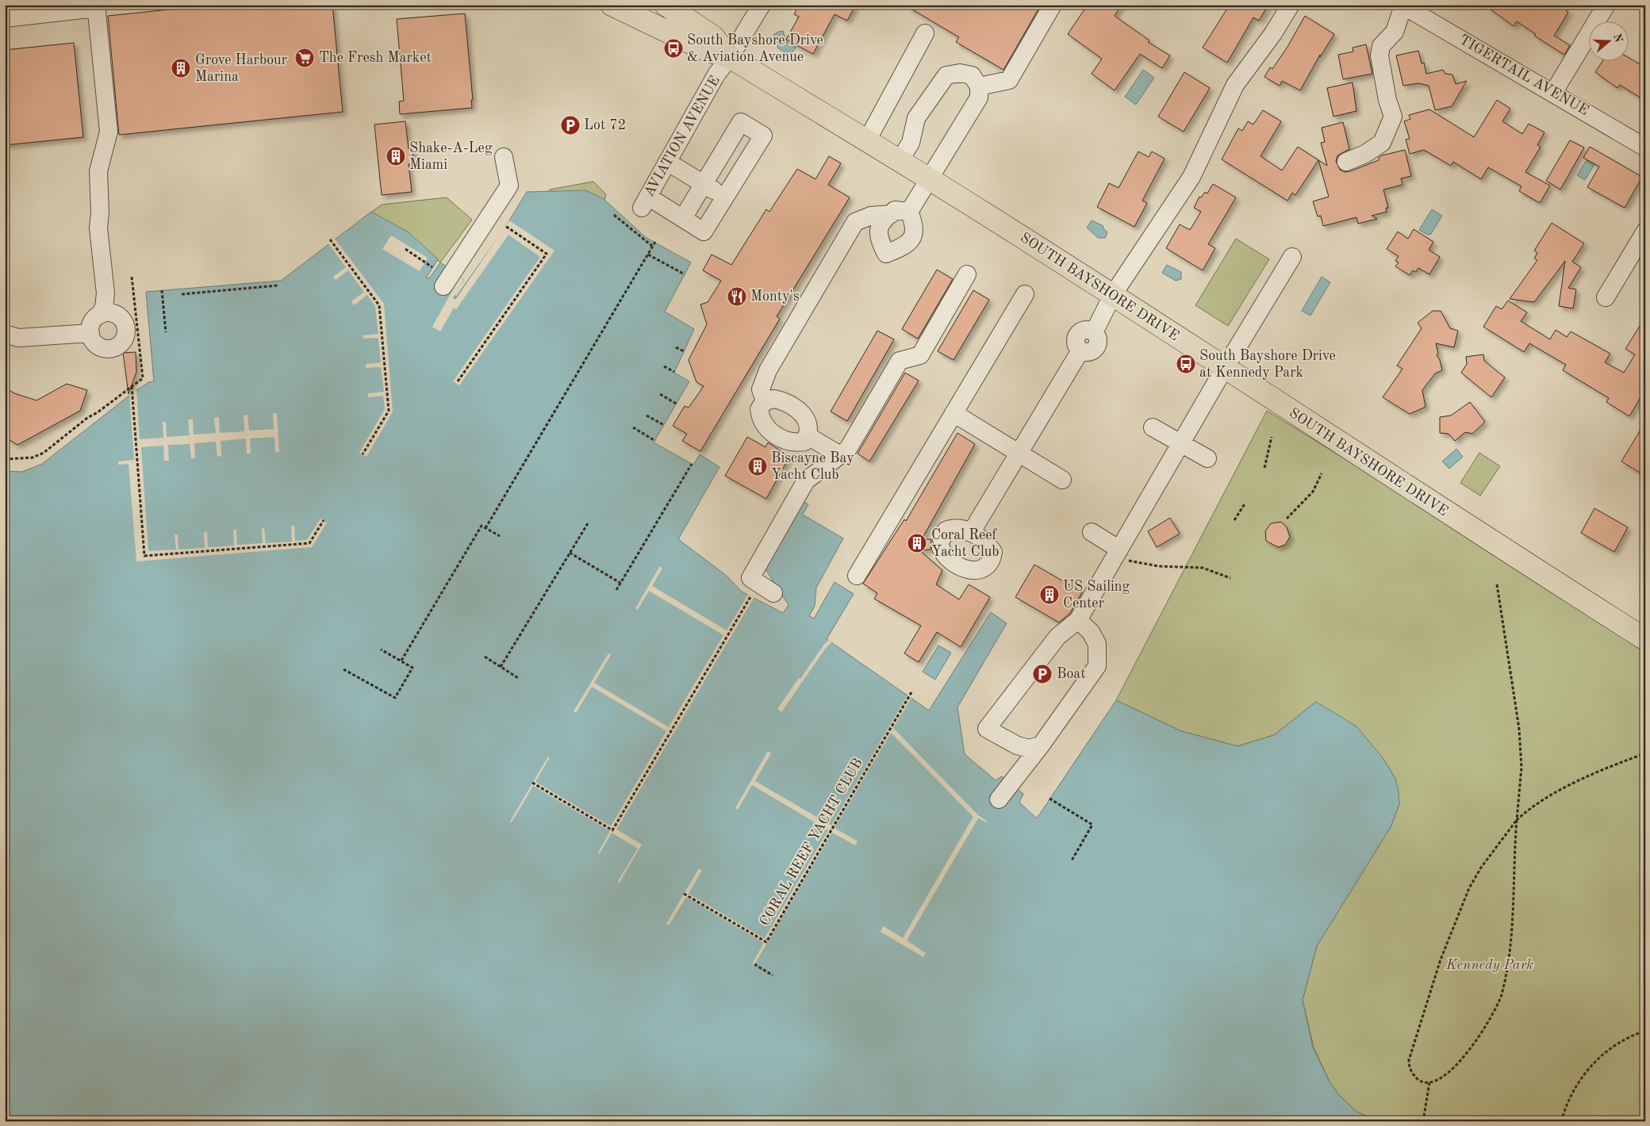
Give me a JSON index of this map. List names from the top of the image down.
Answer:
{
  "streets": {
    "main road": ["SOUTH BAYSHORE DRIVE"],
    "street": ["TIGERTAIL AVENUE", "AVIATION AVENUE"],
    "path": ["CORAL REEF YACHT CLUB"]
  },
  "crossings": [
    ["AVIATION AVENUE", "SOUTH BAYSHORE DRIVE"]
  ],
  "parks": ["Kennedy Park"],
  "places": {
    "bus stop": ["South Bayshore Drive & Aviation Avenue", "South Bayshore Drive at Kennedy Park"],
    "supermarket": ["The Fresh Market"],
    "building": [
      "Grove Harbour Marina",
      "Shake-A-Leg Miami",
      "Biscayne Bay Yacht Club",
      "Coral Reef Yacht Club",
      "US Sailing Center"
    ],
    "parking": ["Lot 72", "Boat"],
    "restaurant": ["Monty's"]
  },
  "north": "right"
}
